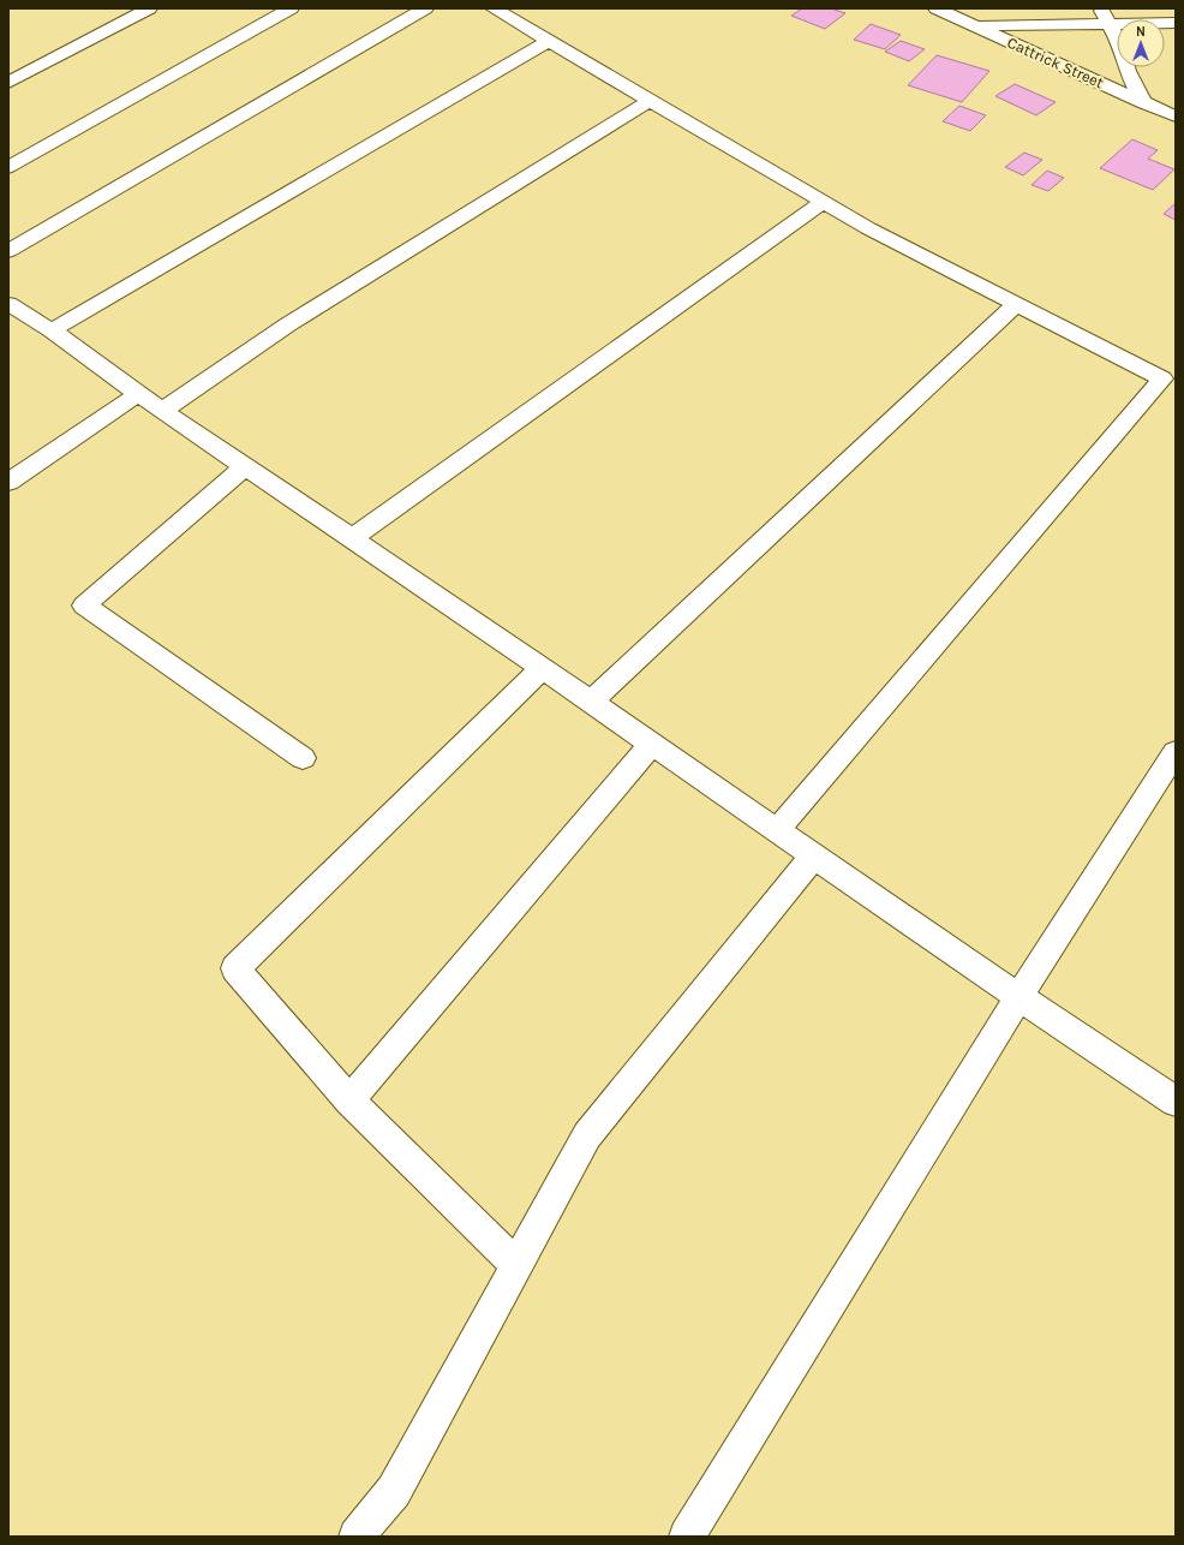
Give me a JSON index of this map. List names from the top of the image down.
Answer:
{
  "streets": {
    "street": ["Cattrick Street"]
  },
  "north": "top"
}
